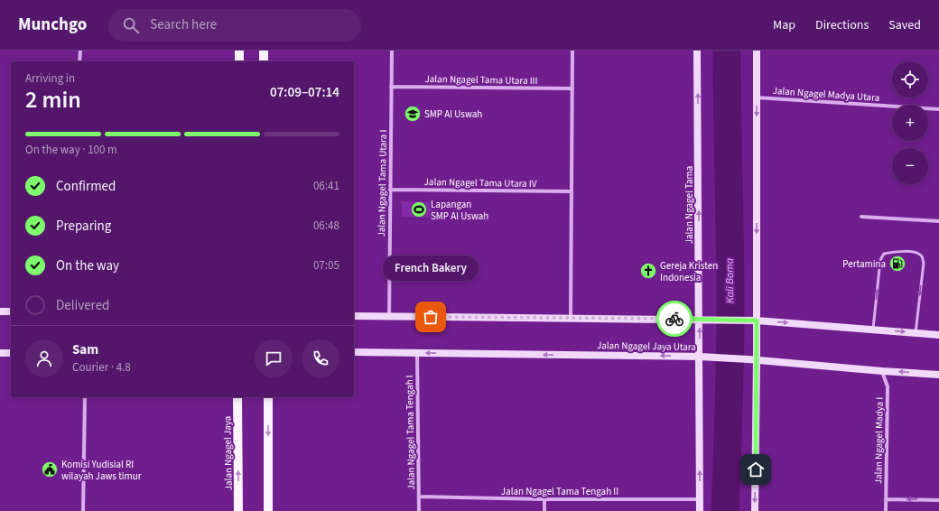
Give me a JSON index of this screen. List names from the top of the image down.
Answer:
{
  "streets": {
    "main road": ["Jalan Ngagel Jaya"],
    "street": [
      "Jalan Ngagel Tama Utara III",
      "Jalan Ngagel Madya Utara",
      "Jalan Ngagel Tama Utara IV",
      "Jalan Ngagel Tama Utara I",
      "Jalan Ngagel Tama",
      "Jalan Ngagel Jaya Utara",
      "Jalan Ngagel Tama Tengah I",
      "Jalan Ngagel Madya I",
      "Jalan Ngagel Tama Tengah II"
    ]
  },
  "crossings": [
    ["Jalan Ngagel Tama Utara III", "Jalan Ngagel Tama Utara I"],
    ["Jalan Ngagel Tama Utara IV", "Jalan Ngagel Tama Utara I"],
    ["Jalan Ngagel Tama", "Jalan Ngagel Jaya Utara"],
    ["Jalan Ngagel Tama", "Jalan Ngagel Tama Tengah II"],
    ["Jalan Ngagel Jaya Utara", "Jalan Ngagel Tama Tengah I"],
    ["Jalan Ngagel Jaya Utara", "Jalan Ngagel Madya I"],
    ["Jalan Ngagel Tama Tengah I", "Jalan Ngagel Tama Tengah II"]
  ],
  "water": ["Kali Boma"],
  "places": {
    "school or university": ["SMP Al Uswah"],
    "sports": ["Lapangan SMP Al Uswah"],
    "fuel station": ["Pertamina"],
    "church": ["Gereja Kristen Indonesia"],
    "other": ["French Bakery"],
    "public building": ["Komisi Yudisial RI wilayah Jaws timur"]
  },
  "page": {
    "header": "Munchgo",
    "search": "Search here",
    "nav": ["Map", "Directions", "Saved"],
    "map_buttons": ["+", "−"],
    "heading": ["2 min", "Arriving in", "07:09–07:14"],
    "panel": ["Sam", "Courier · 4.8"],
    "bar": "On the way · 100 m",
    "list": [
      ["Confirmed", "06:41"],
      ["Preparing", "06:48"],
      ["On the way", "07:05"],
      "Delivered"
    ],
    "bubble": "French Bakery"
  }
}
